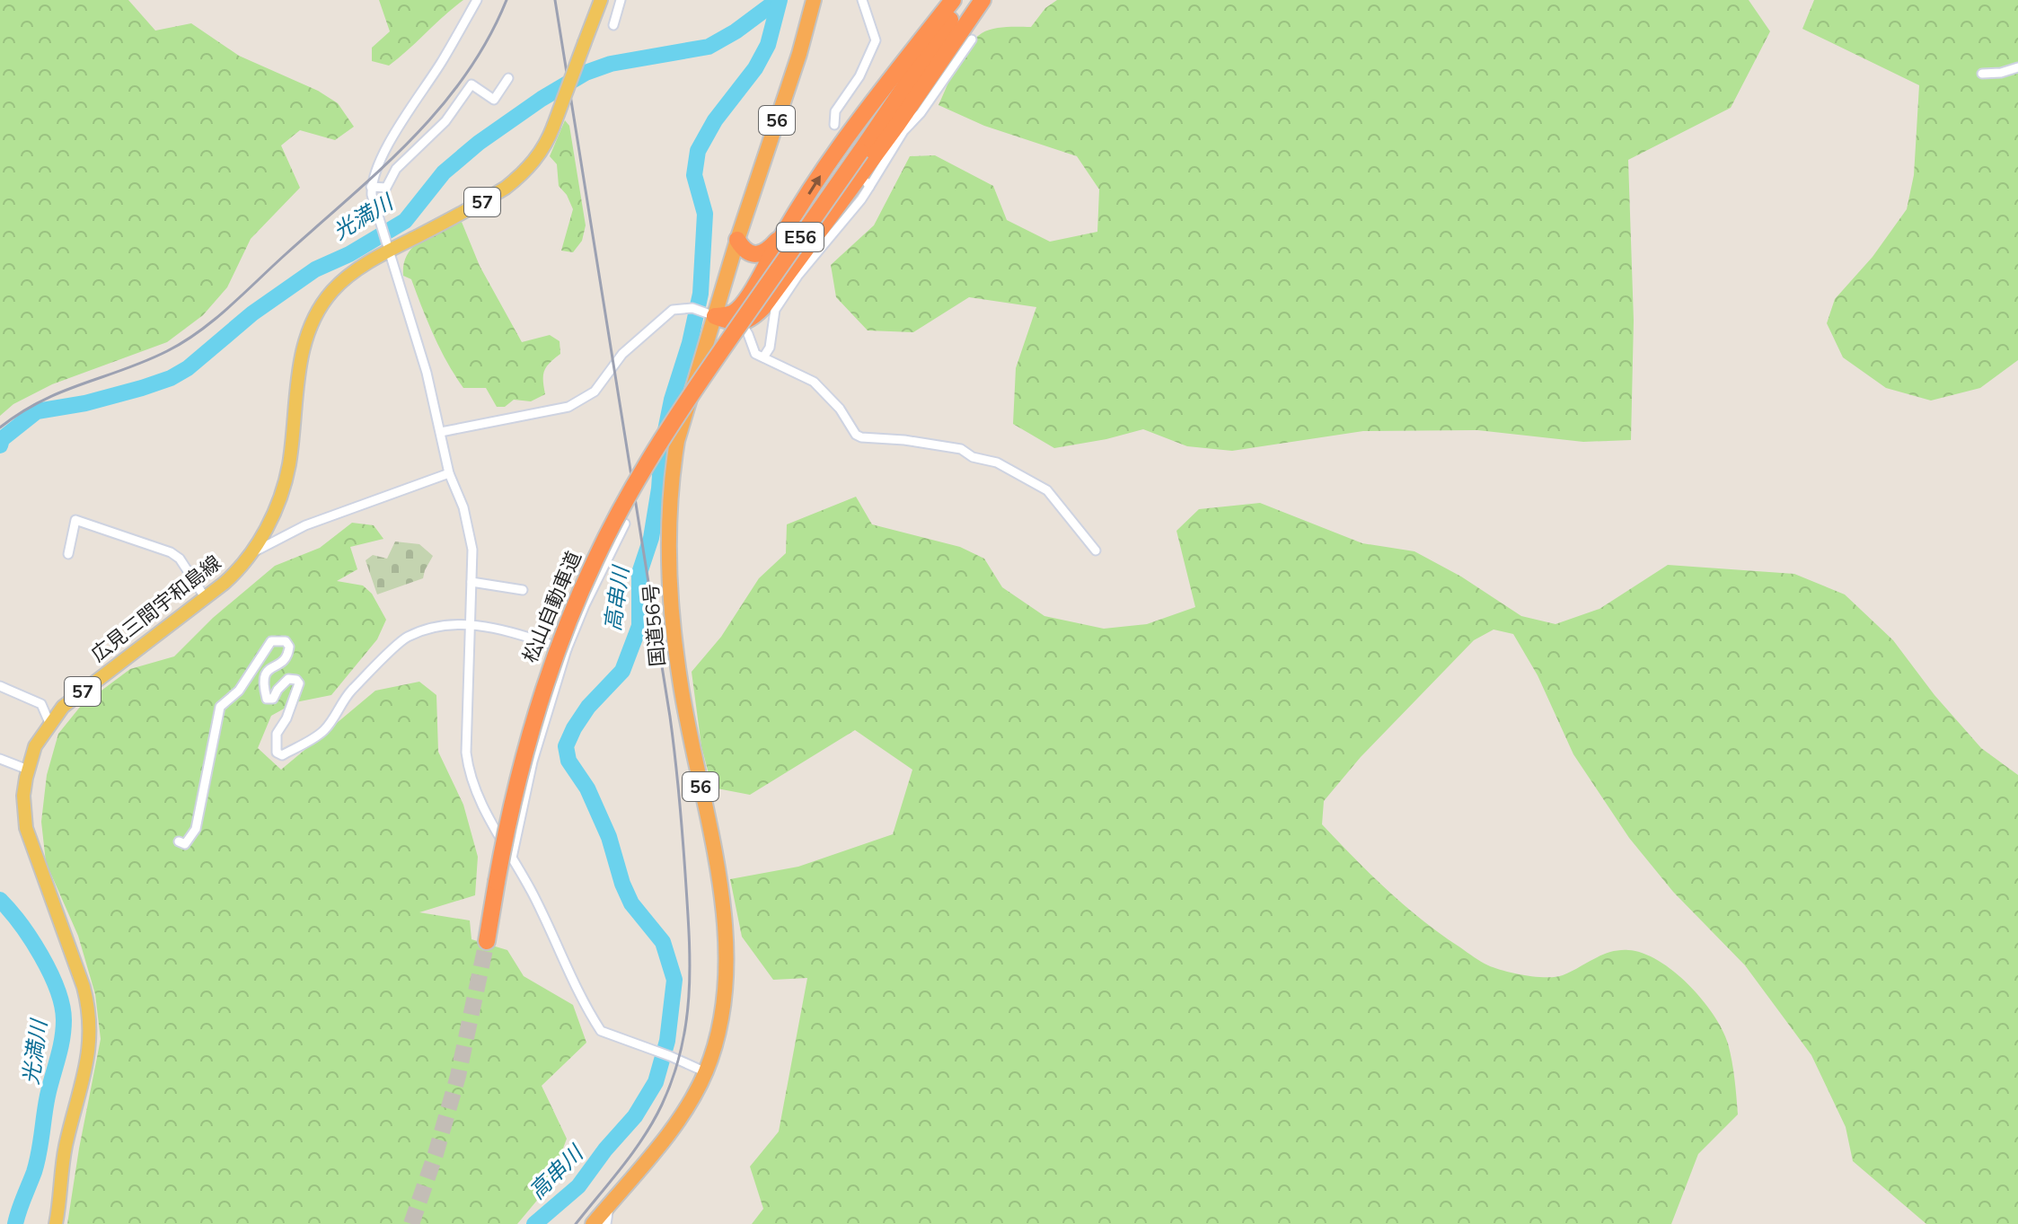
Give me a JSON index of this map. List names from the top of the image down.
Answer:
{
  "streets": {
    "highway": [
      "56",
      "E56",
      "松山自動車道",
      "国道56号"
    ],
    "main road": ["57", "広見三間宇和島線"]
  },
  "crossings": [
    ["E56", "松山自動車道"]
  ],
  "water": ["光満川", "高串川"]
}
